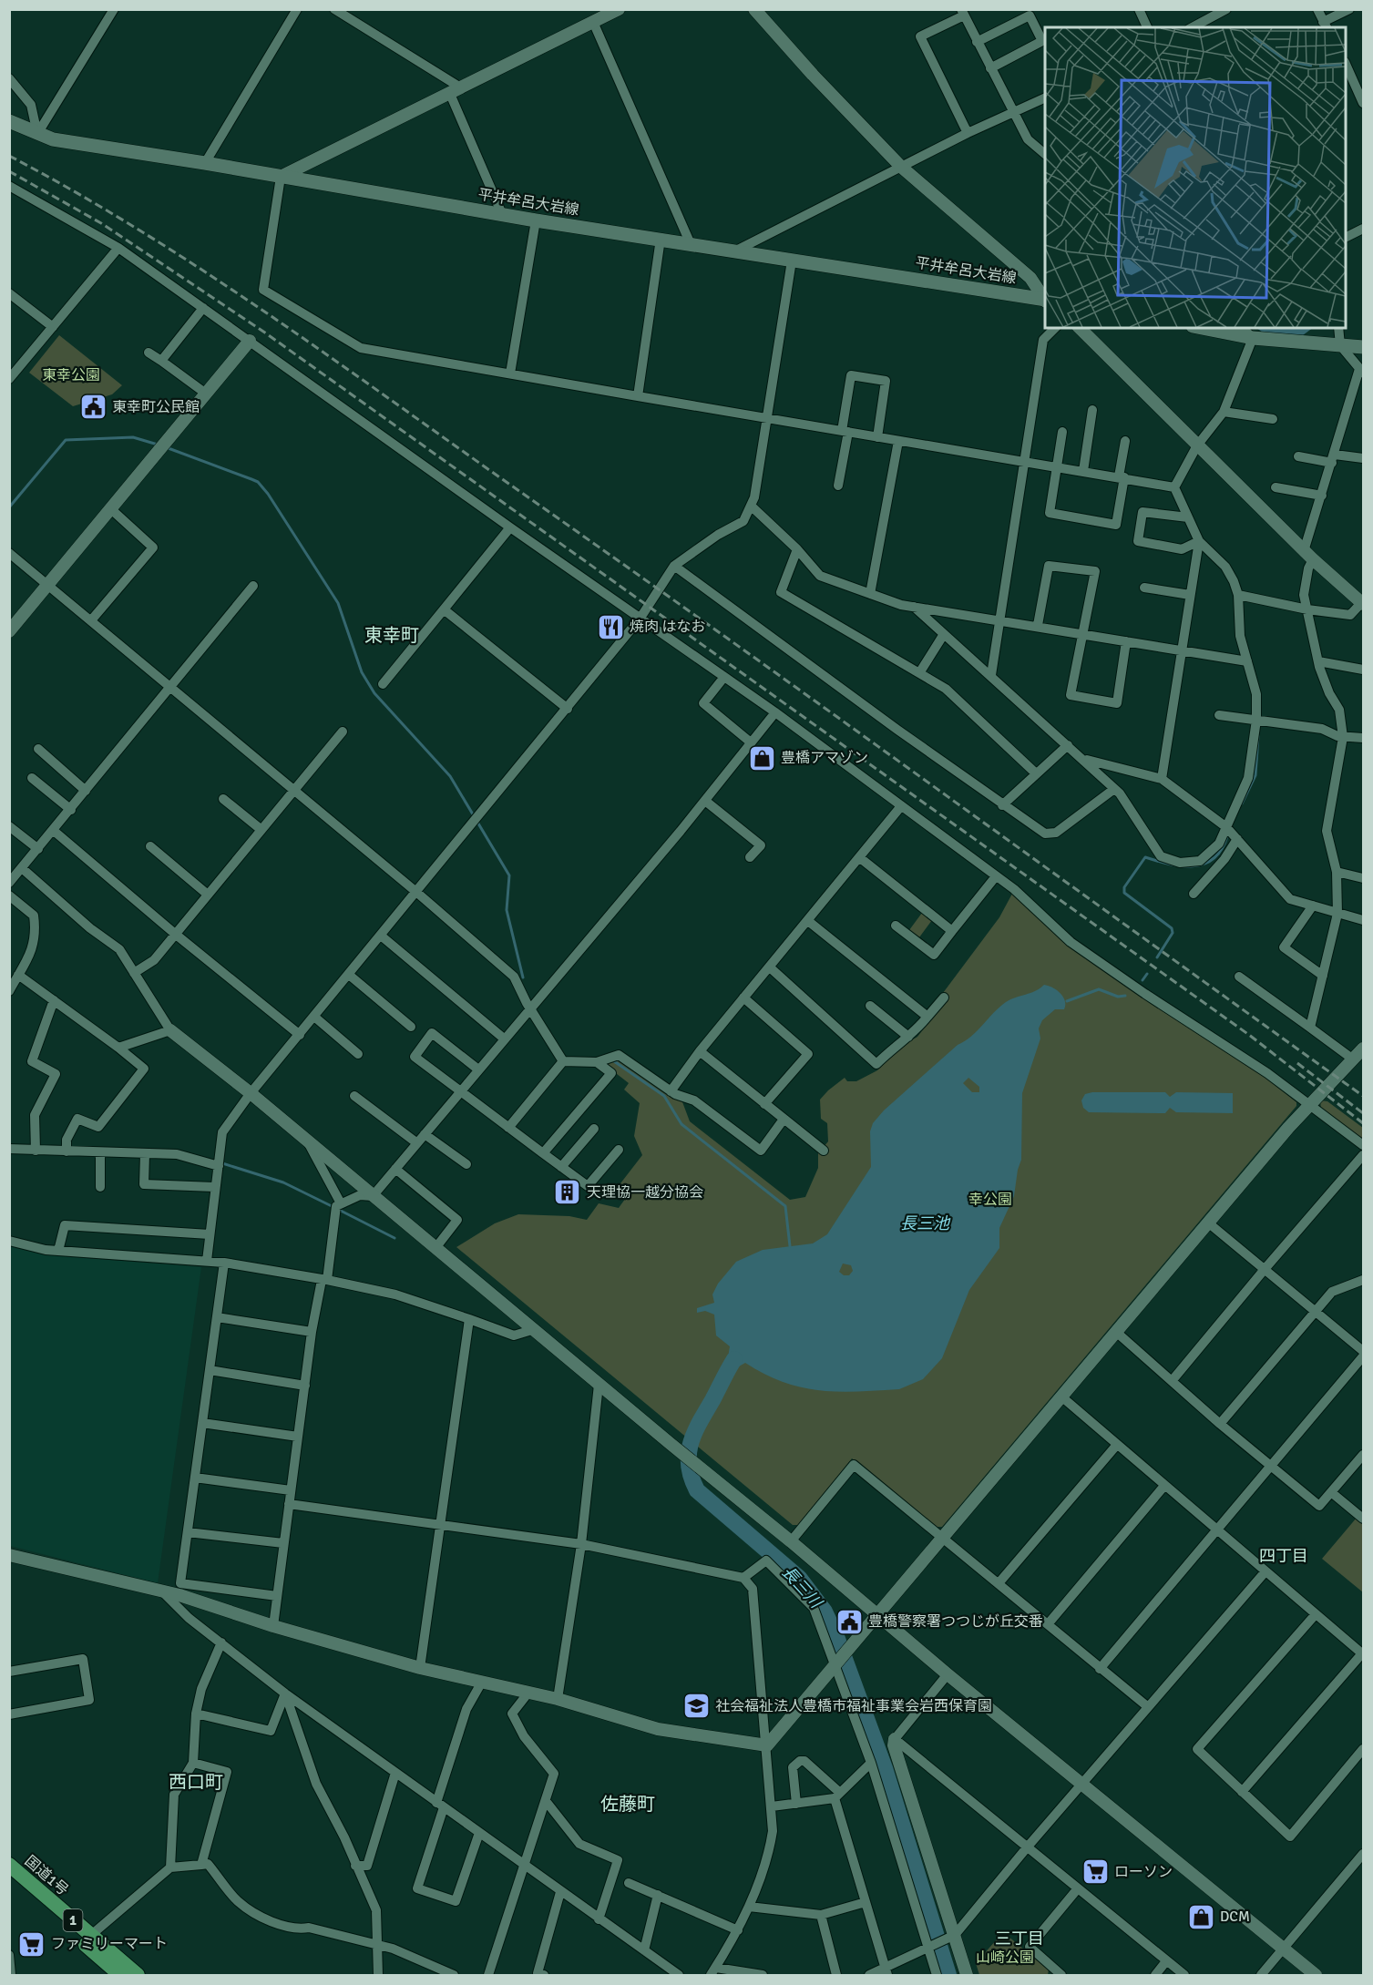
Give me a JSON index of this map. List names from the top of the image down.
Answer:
{
  "streets": {
    "highway": ["国道1号", "1"],
    "main road": ["平井牟呂大岩線"]
  },
  "districts": [
    "東幸町",
    "四丁目",
    "西口町",
    "佐藤町",
    "三丁目"
  ],
  "water": ["長三池", "長三川"],
  "parks": ["東幸公園", "幸公園", "山崎公園"],
  "places": {
    "public building": ["東幸町公民館", "豊橋警察署つつじが丘交番"],
    "restaurant": ["焼肉 はなお"],
    "shop": ["豊橋アマゾン", "DCM"],
    "building": ["天理協一越分協会"],
    "school or university": ["社会福祉法人豊橋市福祉事業会岩西保育園"],
    "supermarket": ["ローソン", "ファミリーマート"]
  }
}
